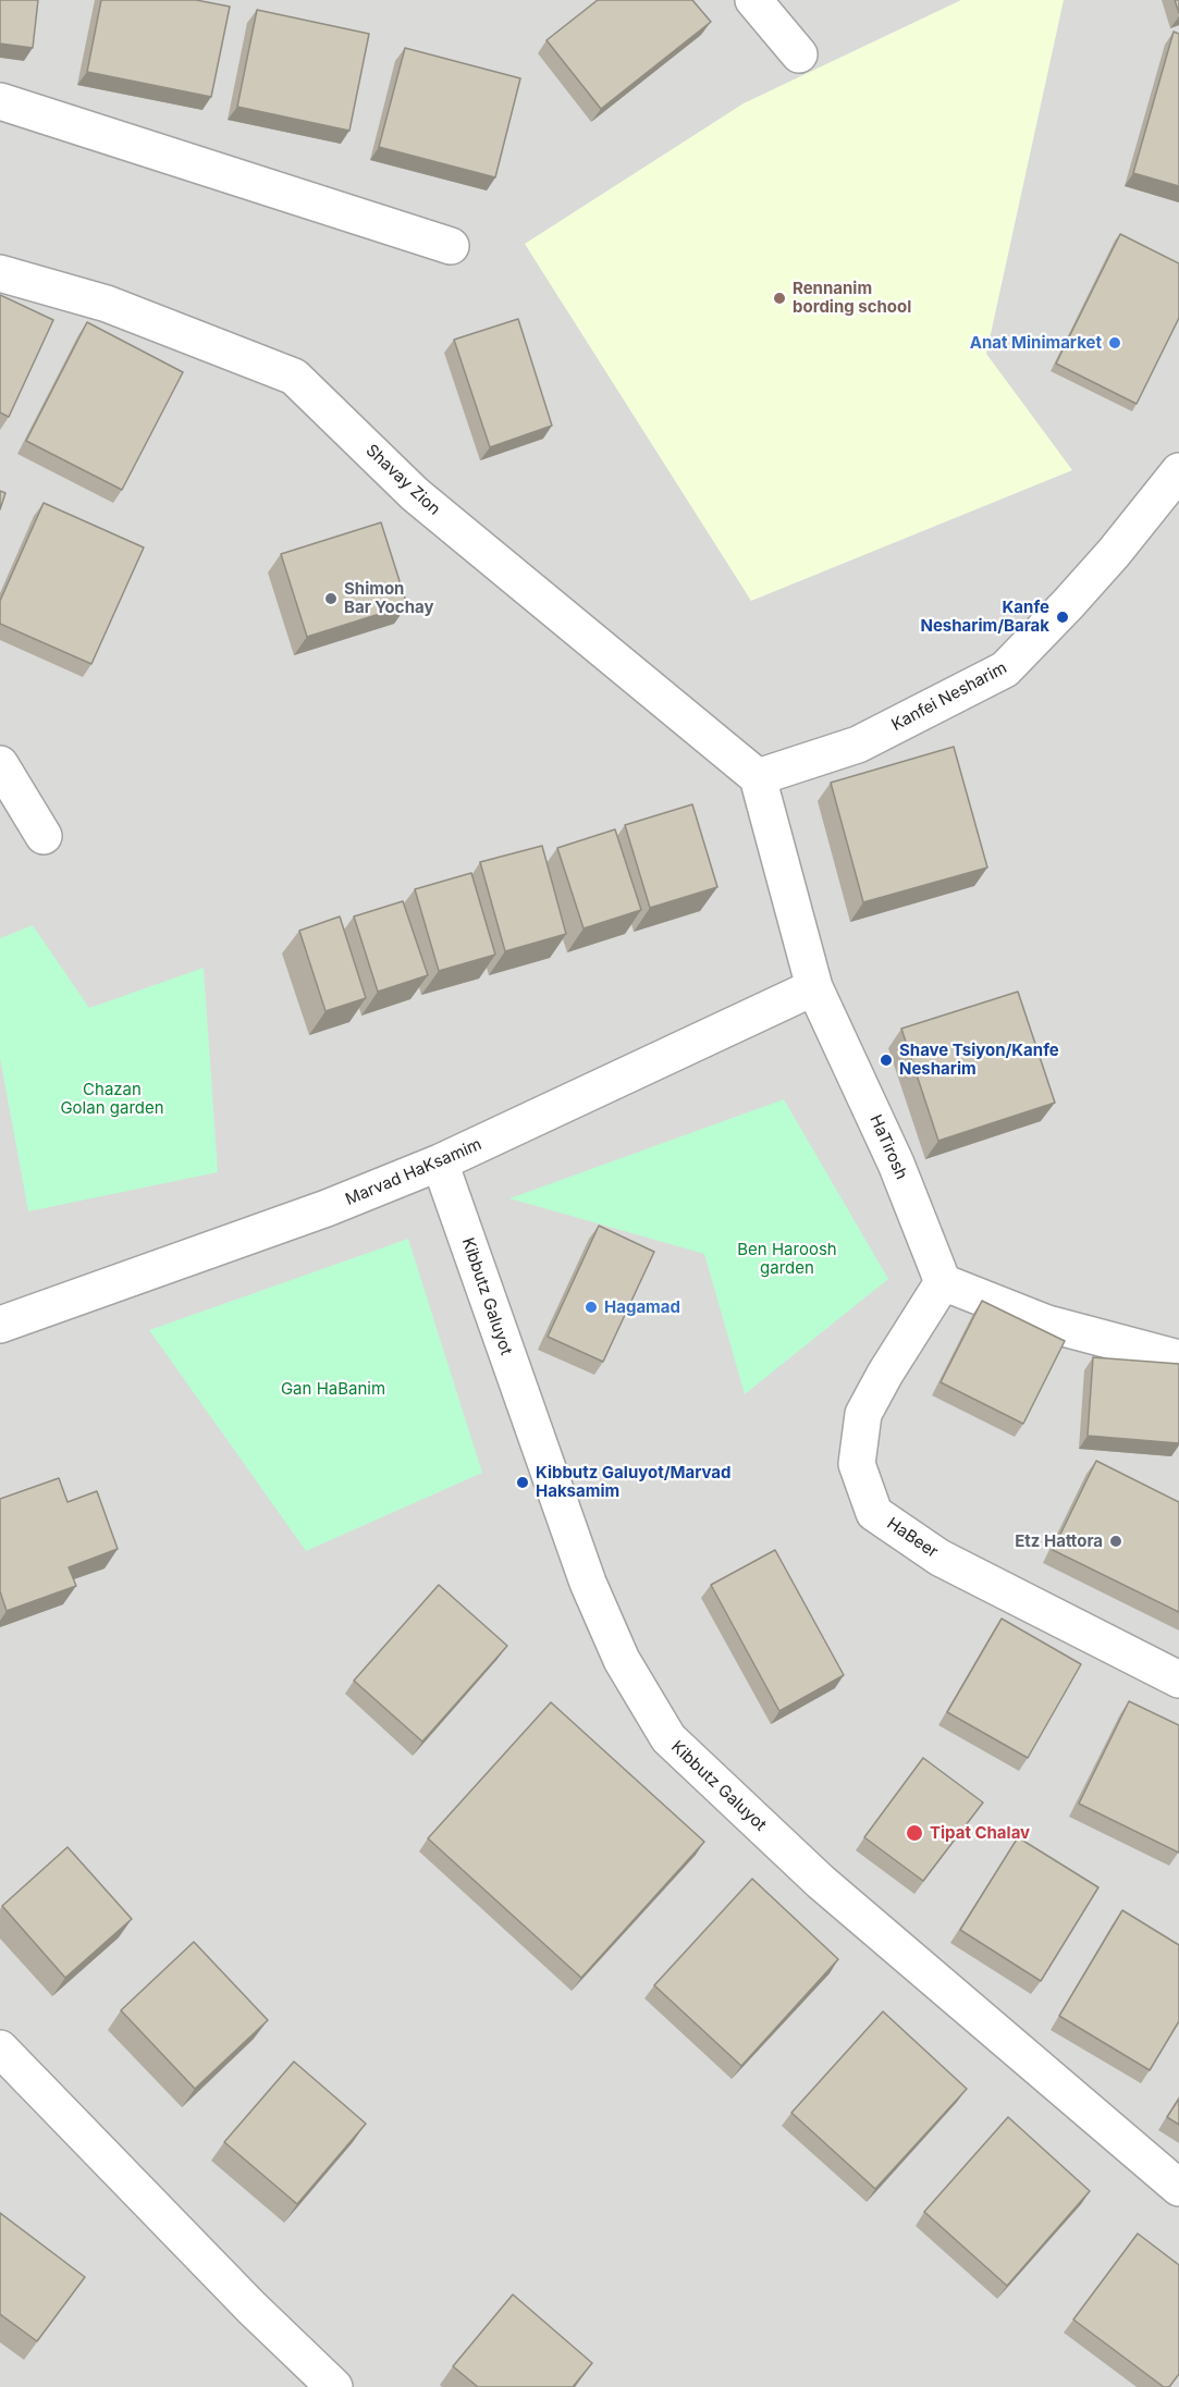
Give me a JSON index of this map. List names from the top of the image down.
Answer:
{
  "streets": {
    "street": [
      "Shavay Zion",
      "Kanfei Nesharim",
      "HaTirosh",
      "Marvad HaKsamim",
      "Kibbutz Galuyot",
      "HaBeer"
    ]
  },
  "crossings": [
    ["Shavay Zion", "Kanfei Nesharim"],
    ["Shavay Zion", "HaTirosh"],
    ["Kanfei Nesharim", "HaTirosh"],
    ["HaTirosh", "Marvad HaKsamim"],
    ["HaTirosh", "HaBeer"],
    ["Marvad HaKsamim", "Kibbutz Galuyot"]
  ],
  "parks": ["Chazan Golan garden", "Ben Haroosh garden", "Gan HaBanim"],
  "places": [
    "Rennanim bording school",
    "Anat Minimarket",
    "Shimon Bar Yochay",
    "Kanfe Nesharim/Barak",
    "Shave Tsiyon/Kanfe Nesharim",
    "Hagamad",
    "Kibbutz Galuyot/Marvad Haksamim",
    "Etz Hattora",
    "Tipat Chalav"
  ]
}
